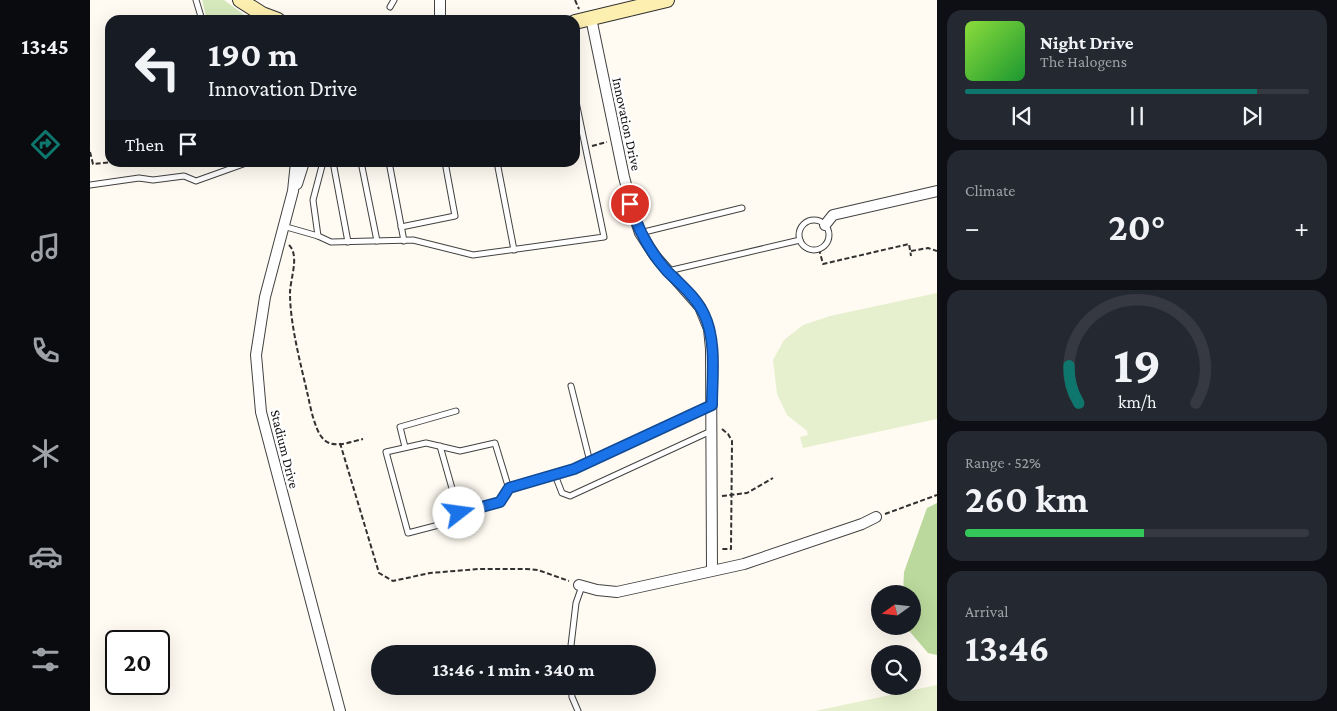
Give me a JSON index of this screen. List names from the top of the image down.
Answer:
{
  "streets": {
    "street": ["Innovation Drive", "Stadium Drive"]
  },
  "north": "left",
  "page": {
    "tabs": "13:45",
    "turn": ["190 m", "Innovation Drive"],
    "song": ["Night Drive", "The Halogens"],
    "then": "Then",
    "tile": [
      "Climate",
      ["Range · 52%", "260 km"],
      ["Arrival", "13:46"]
    ],
    "heat": ["−", "20°", "+"],
    "limit": "20",
    "trip": "13:46 · 1 min · 340 m",
    "gauge": ["19", "km/h"]
  }
}
